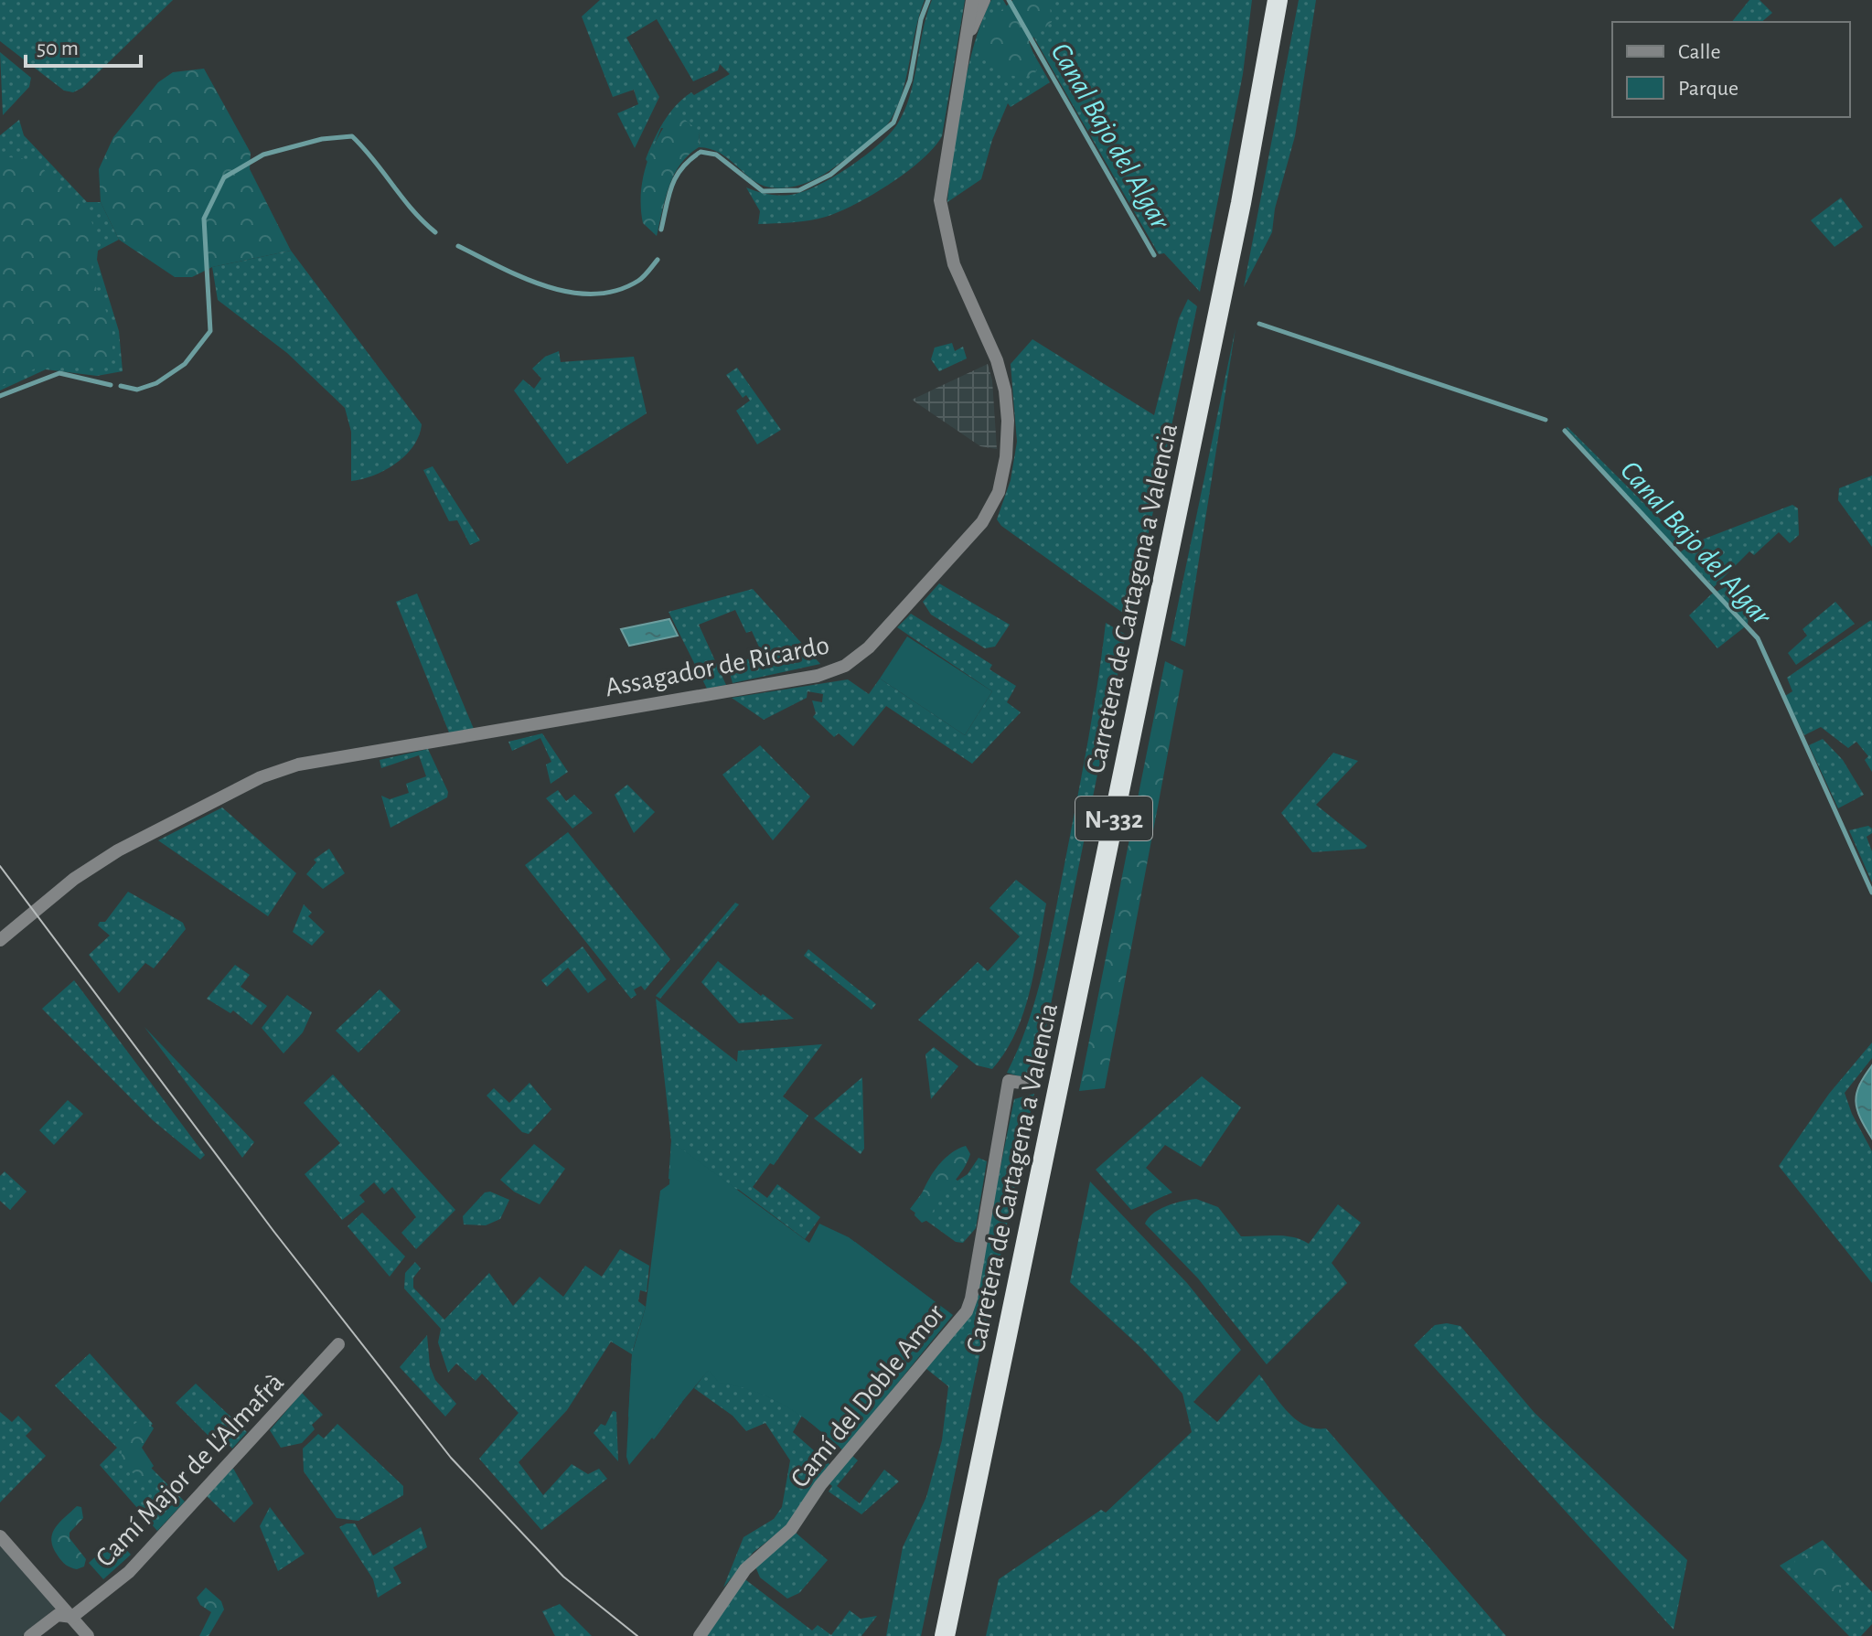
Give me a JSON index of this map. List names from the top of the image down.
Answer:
{
  "streets": {
    "highway": ["Carretera de Cartagena a Valencia", "N-332"],
    "street": ["Assagador de Ricardo", "Camí del Doble Amor", "Camí Major de L'Almafrà"]
  },
  "water": ["Canal Bajo del Algar"],
  "legend": ["Calle", "Parque"],
  "scale_bar": "50 m"
}
